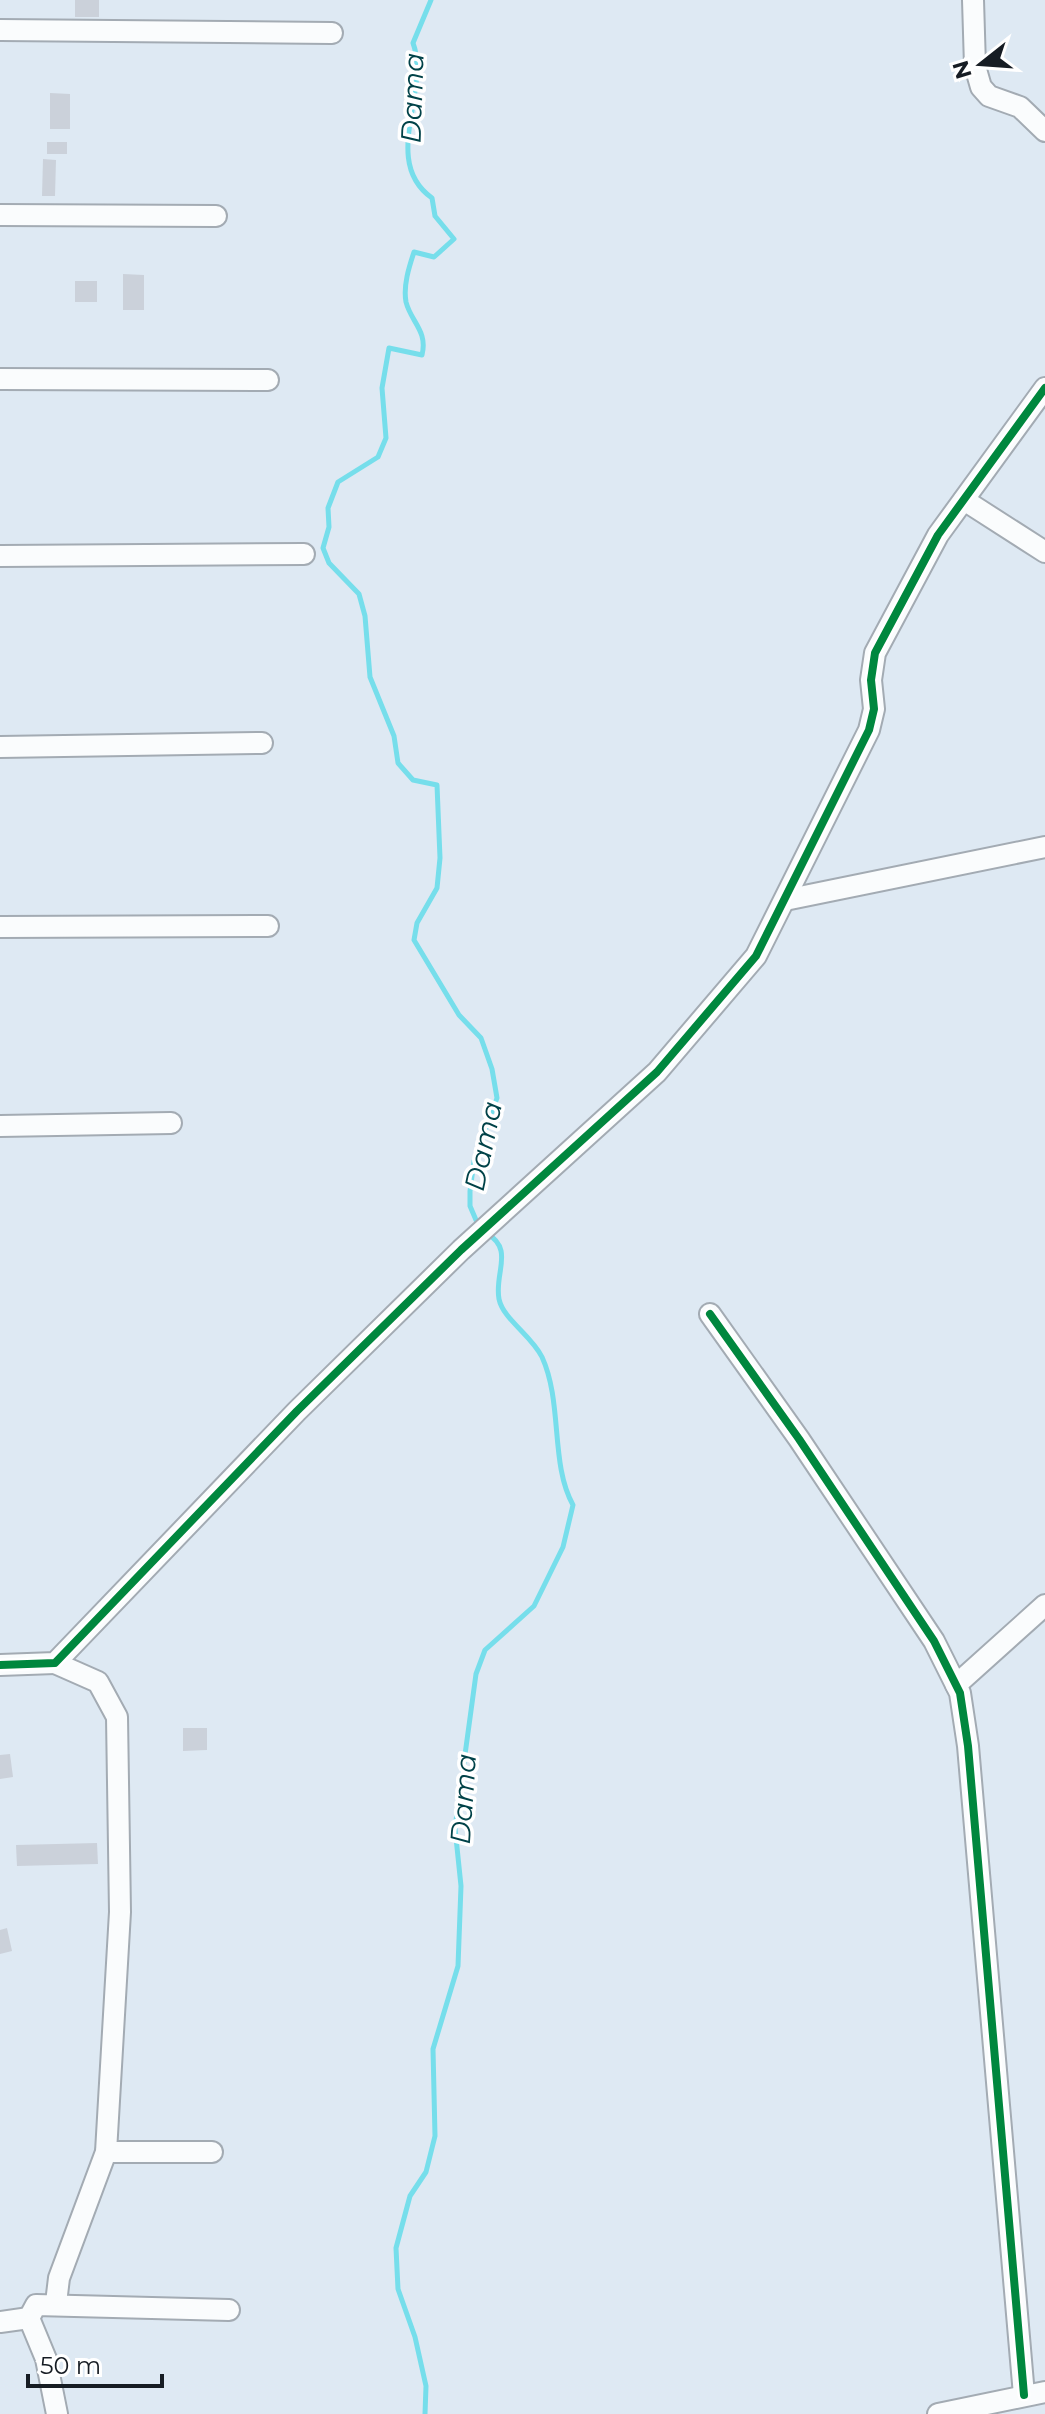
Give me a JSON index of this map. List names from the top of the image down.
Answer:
{
  "water": ["Dama"],
  "scale_bar": "50 m",
  "north": "left"
}
